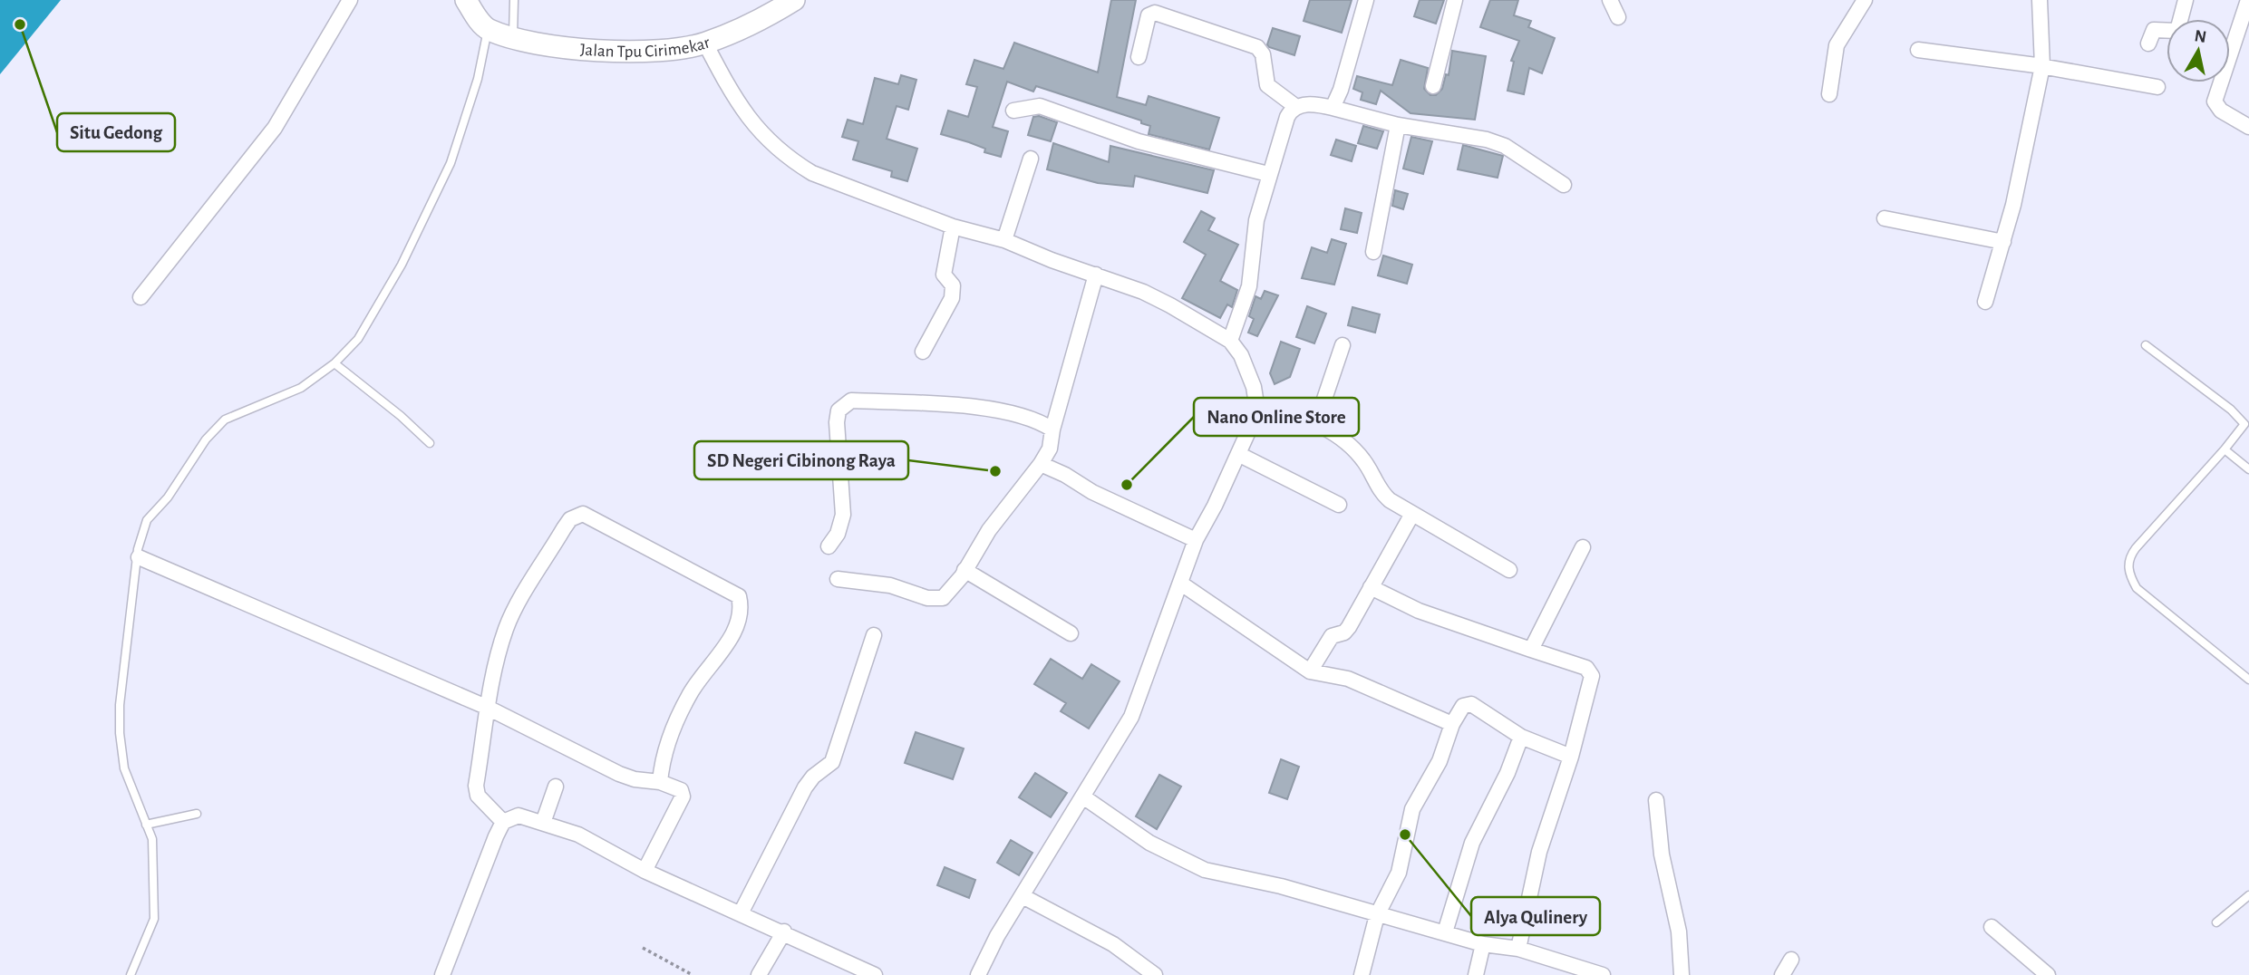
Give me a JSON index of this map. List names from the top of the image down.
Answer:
{
  "streets": {
    "street": ["Jalan Tpu Cirimekar"]
  },
  "places": [
    "Situ Gedong",
    "SD Negeri Cibinong Raya",
    "Nano Online Store",
    "Alya Qulinery"
  ],
  "north": "top"
}
